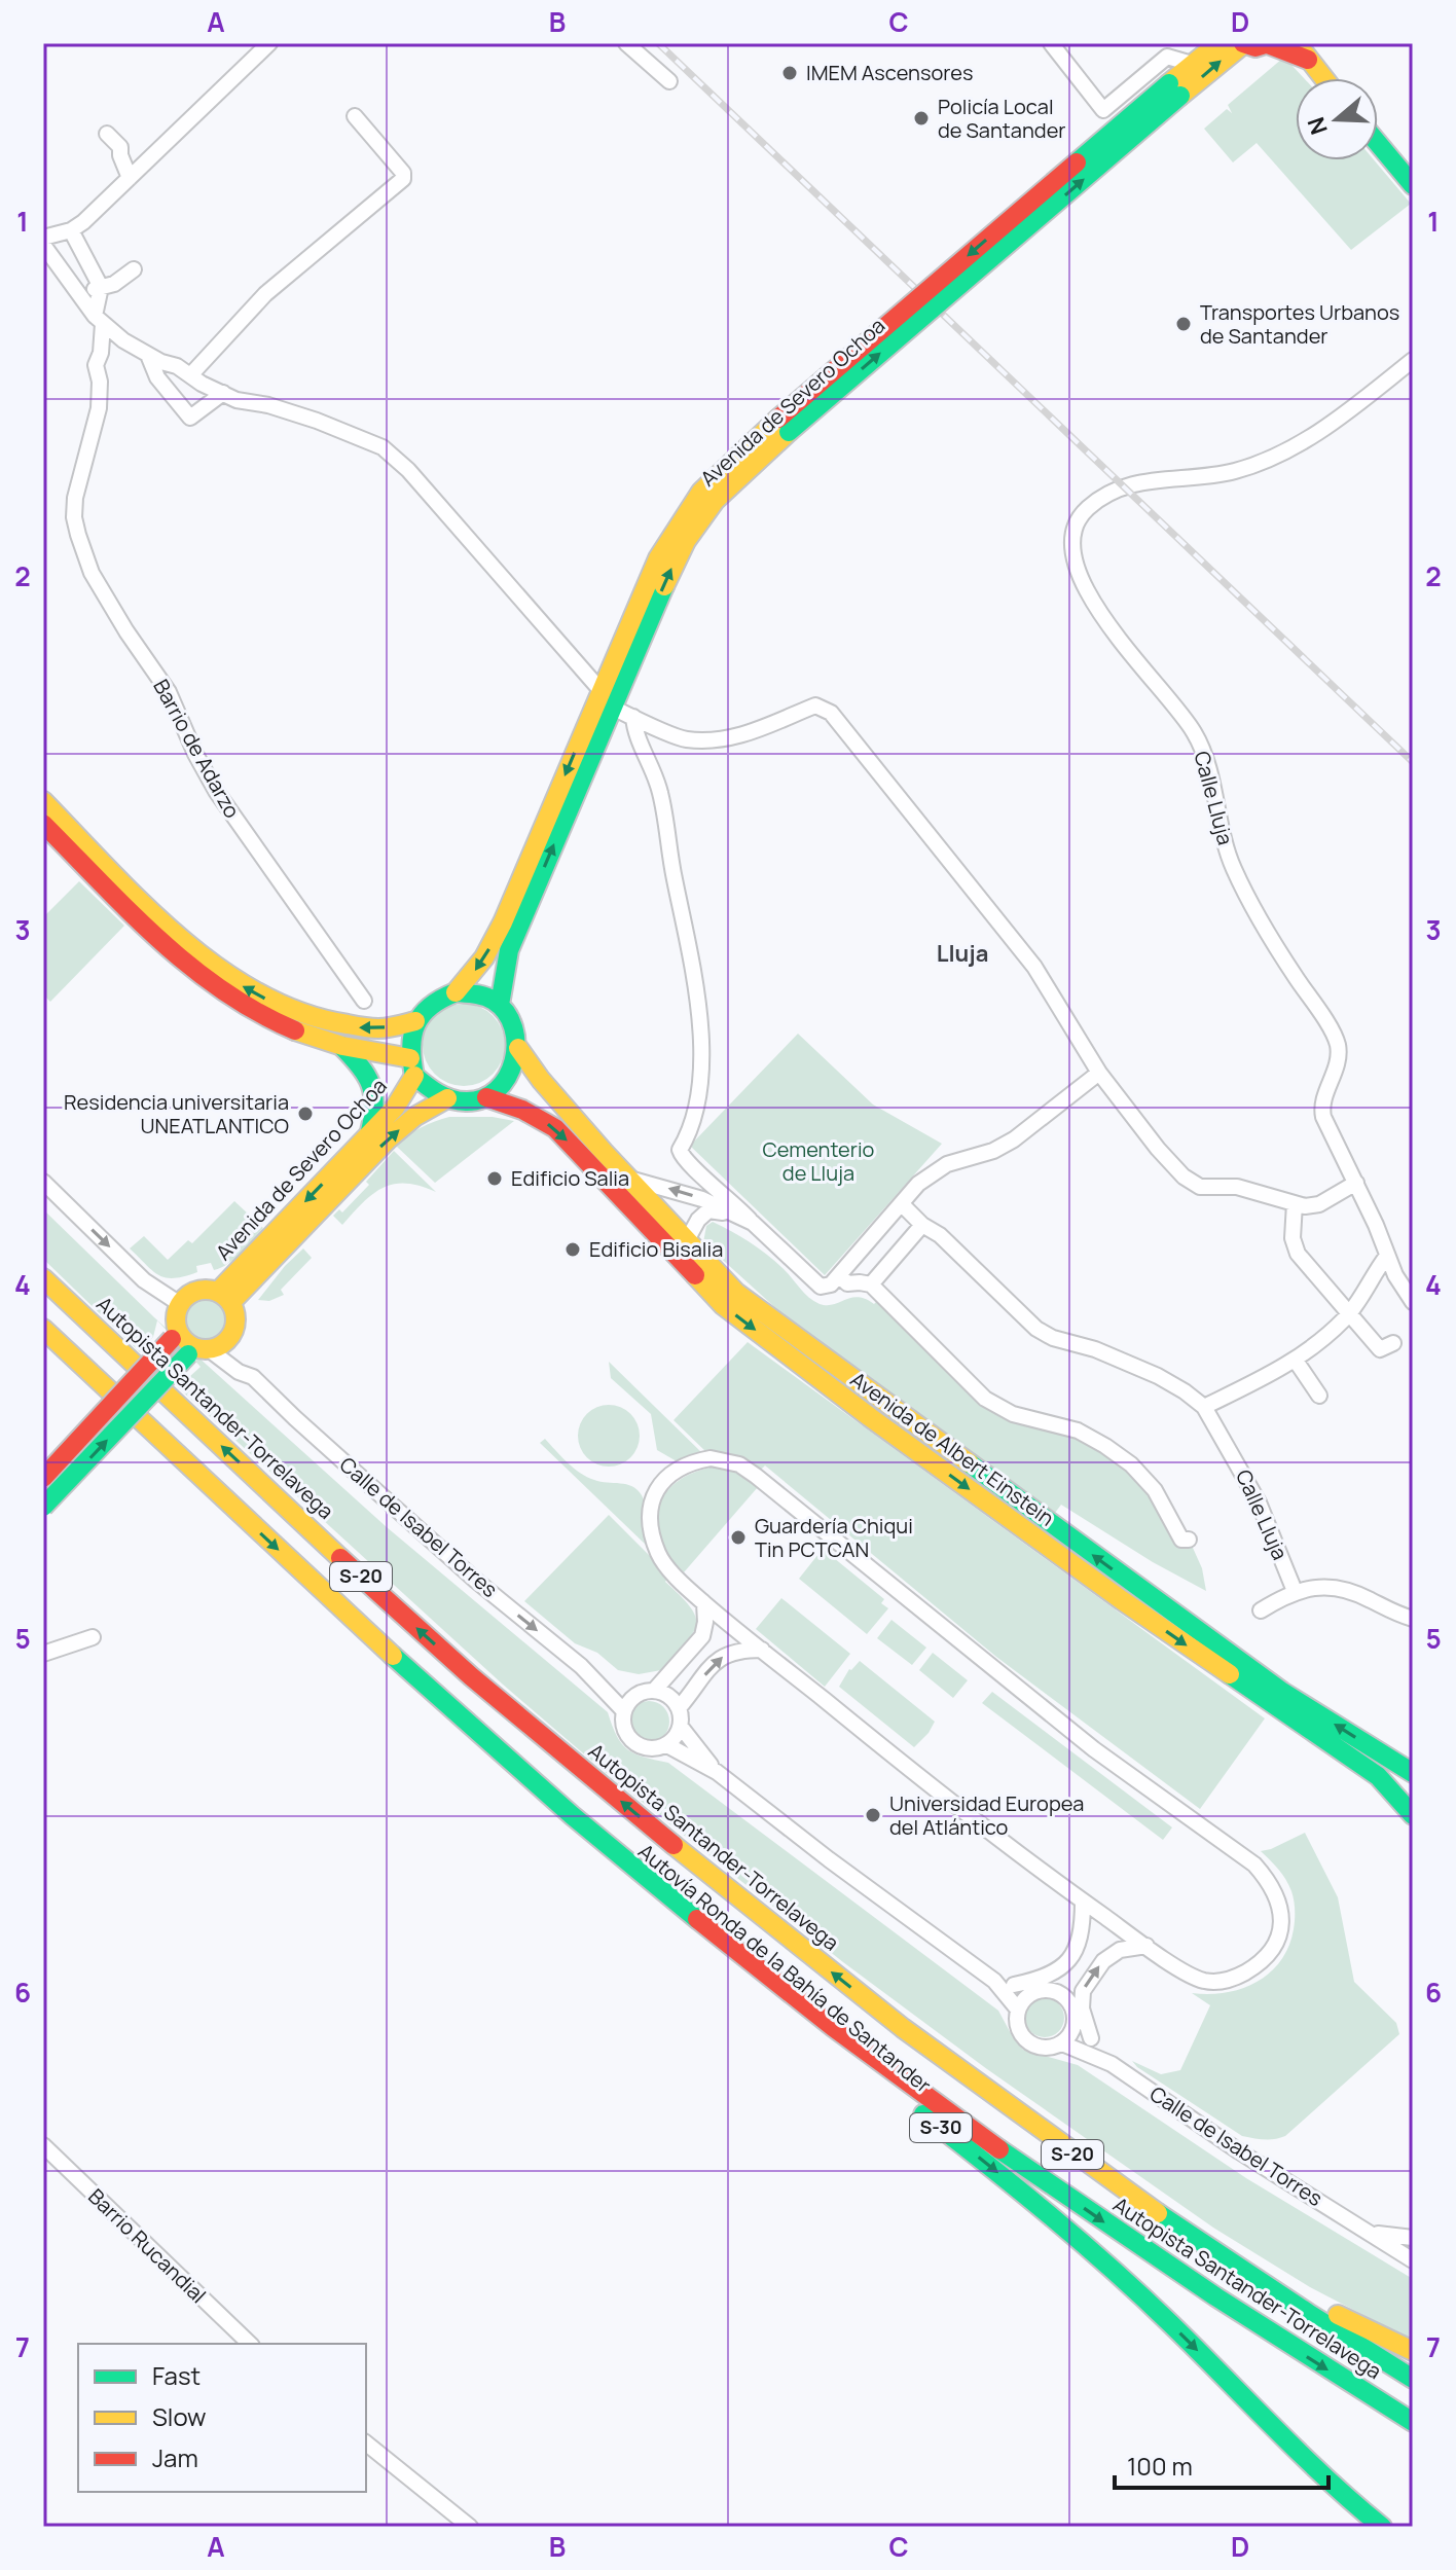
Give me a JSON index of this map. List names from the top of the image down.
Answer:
{
  "streets": {
    "main road": [
      "Avenida de Severo Ochoa",
      "Autopista Santander-Torrelavega",
      "Avenida de Albert Einstein",
      "S-20",
      "Autovía Ronda de la Bahía de Santander",
      "S-30"
    ],
    "street": [
      "Barrio de Adarzo",
      "Calle Lluja",
      "Calle de Isabel Torres",
      "Barrio Rucandial"
    ]
  },
  "crossings": [
    ["Avenida de Severo Ochoa", "Avenida de Albert Einstein"],
    ["Avenida de Severo Ochoa", "Calle de Isabel Torres"],
    ["Autopista Santander-Torrelavega", "Autovía Ronda de la Bahía de Santander"]
  ],
  "one_way": ["Calle de Isabel Torres"],
  "districts": ["Lluja"],
  "parks": ["Cementerio de Lluja"],
  "places": [
    "IMEM Ascensores",
    "Policía Local de Santander",
    "Transportes Urbanos de Santander",
    "Residencia universitaria UNEATLANTICO",
    "Edificio Salia",
    "Edificio Bisalia",
    "Guardería Chiqui Tin PCTCAN",
    "Universidad Europea del Atlántico"
  ],
  "legend": ["Fast", "Slow", "Jam"],
  "scale_bar": "100 m",
  "north": "left",
  "grid": {
    "columns": [
      "A",
      "B",
      "C",
      "D"
    ],
    "rows": [
      "1",
      "2",
      "3",
      "4",
      "5",
      "6",
      "7"
    ]
  }
}
